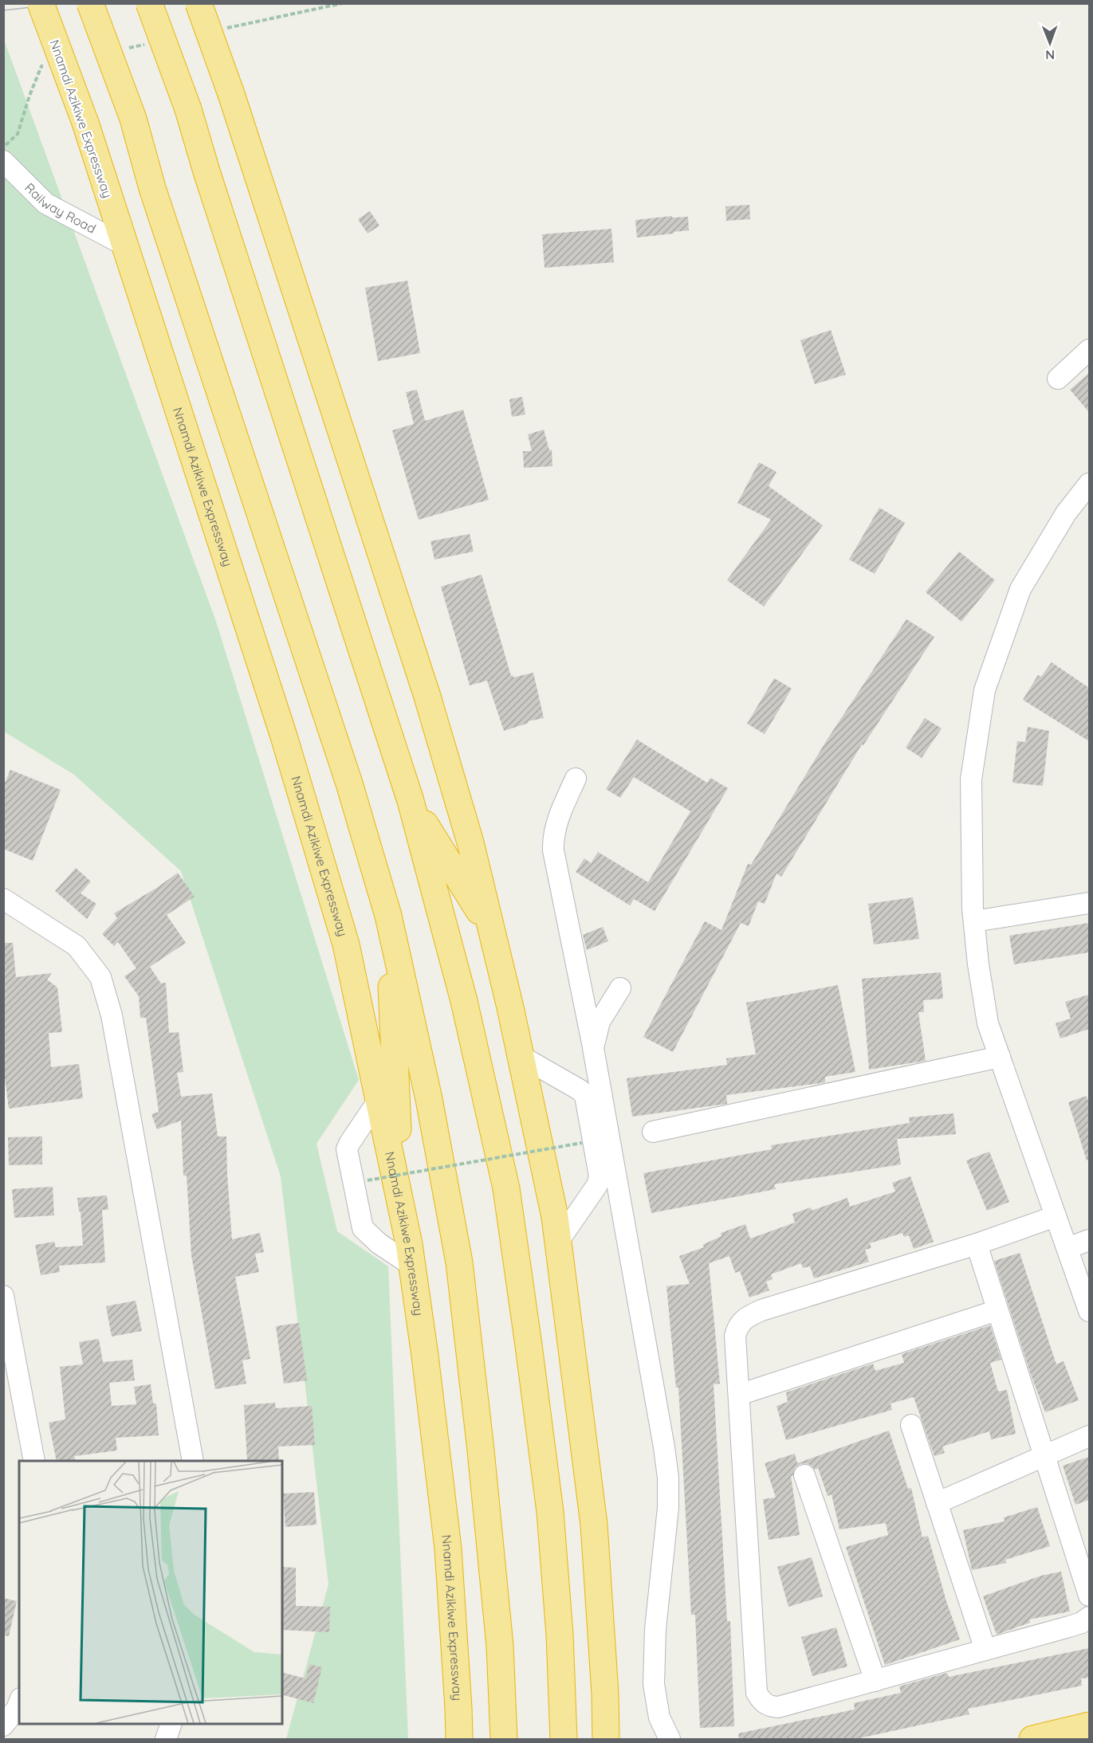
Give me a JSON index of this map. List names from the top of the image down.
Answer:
{
  "streets": {
    "highway": ["Nnamdi Azikiwe Expressway"],
    "street": ["Railway Road"]
  },
  "crossings": [
    ["Nnamdi Azikiwe Expressway", "Railway Road"]
  ],
  "north": "bottom"
}
